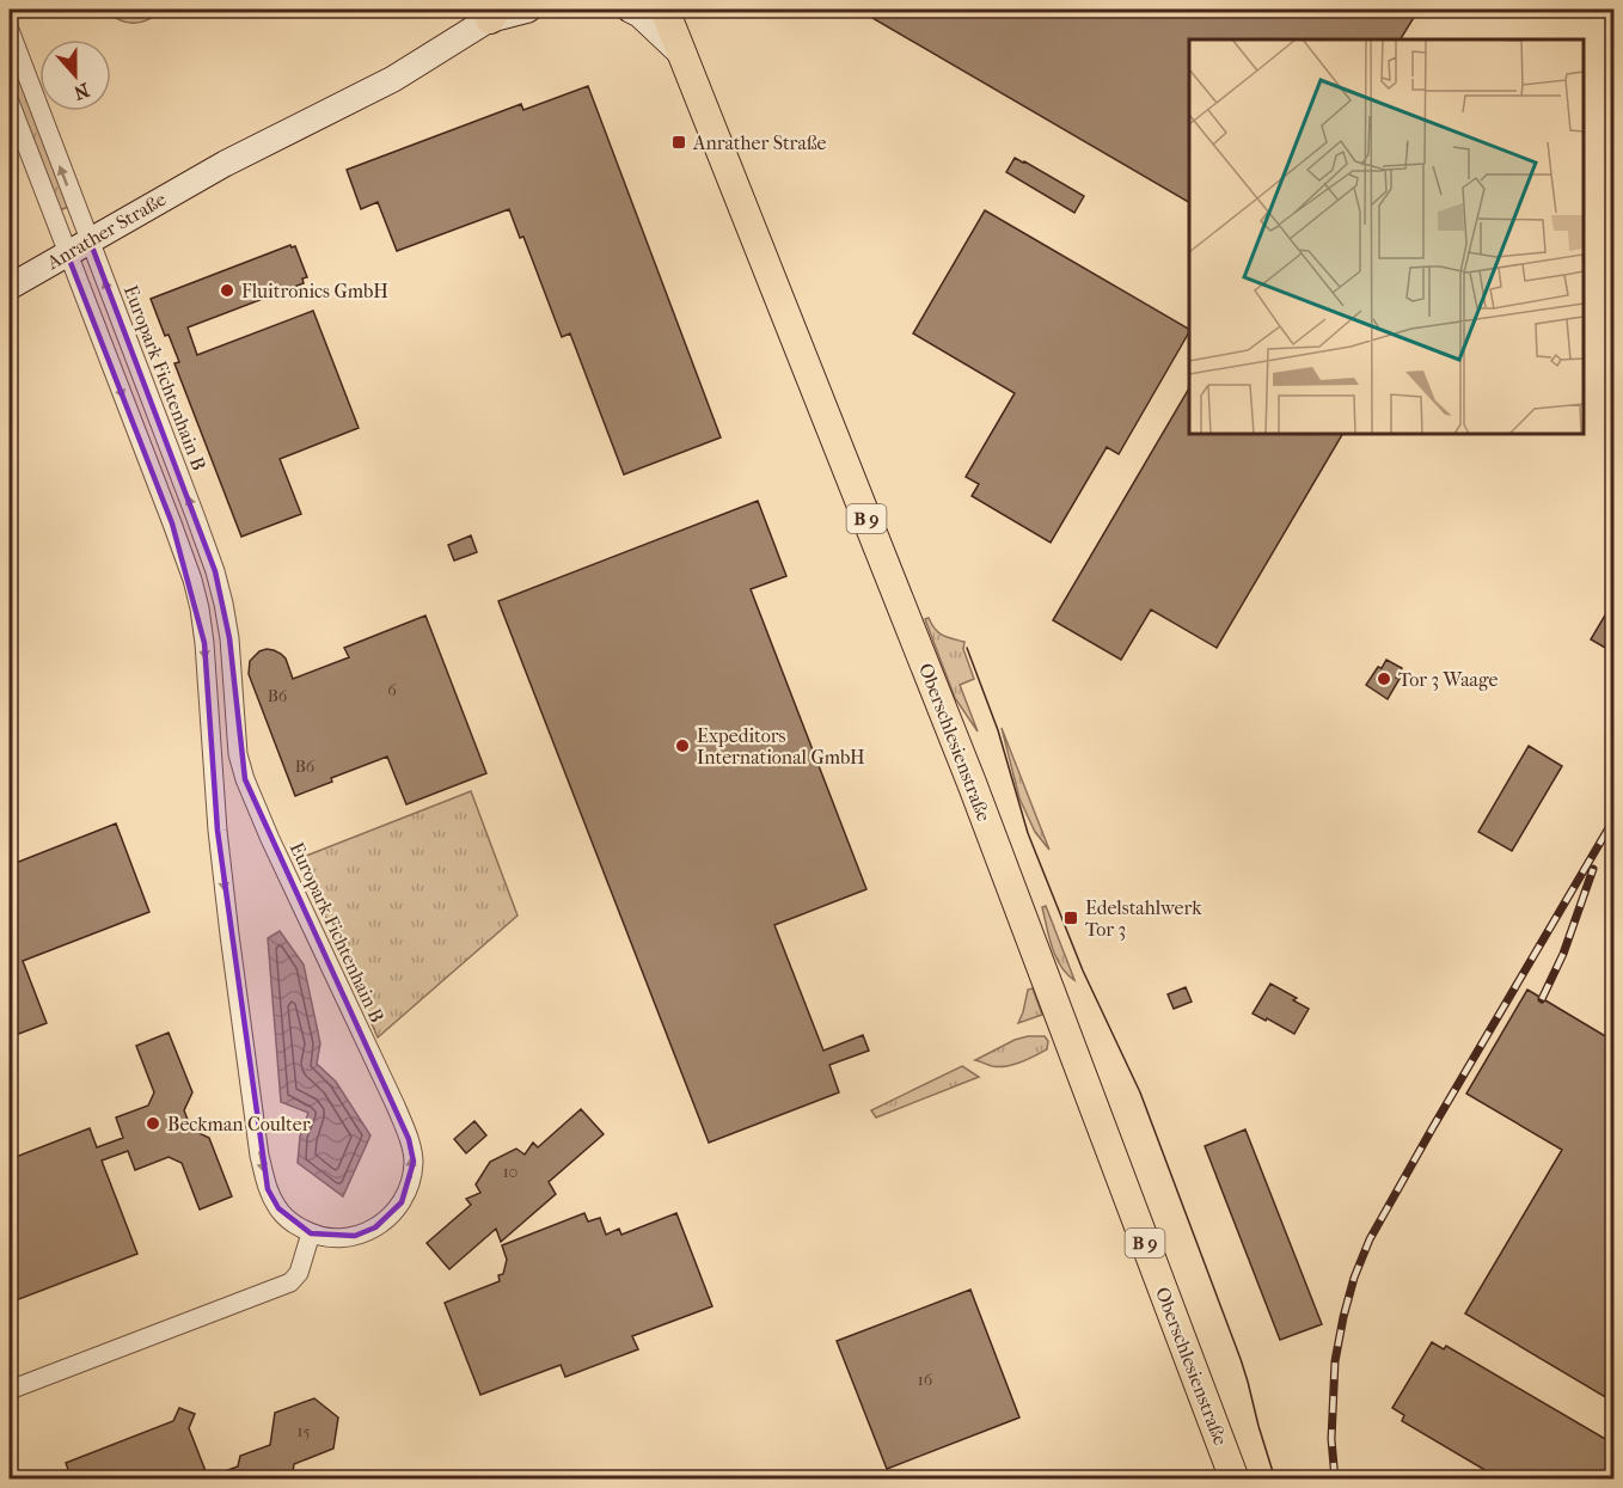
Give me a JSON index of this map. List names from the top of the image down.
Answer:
{
  "streets": {
    "main road": ["Anrather Straße", "B 9", "Oberschlesienstraße"],
    "street": ["Europark Fichtenhain B"]
  },
  "crossings": [
    ["Anrather Straße", "Europark Fichtenhain B"]
  ],
  "places": {
    "transit": ["Anrather Straße", "Edelstahlwerk Tor 3"],
    "other": [
      "Fluitronics GmbH",
      "Tor 3 Waage",
      "Expeditors International GmbH",
      "Beckman Coulter"
    ]
  },
  "house_numbers": [
    "6",
    "B6",
    "B6",
    "10",
    "16",
    "15"
  ],
  "north": "bottom"
}
